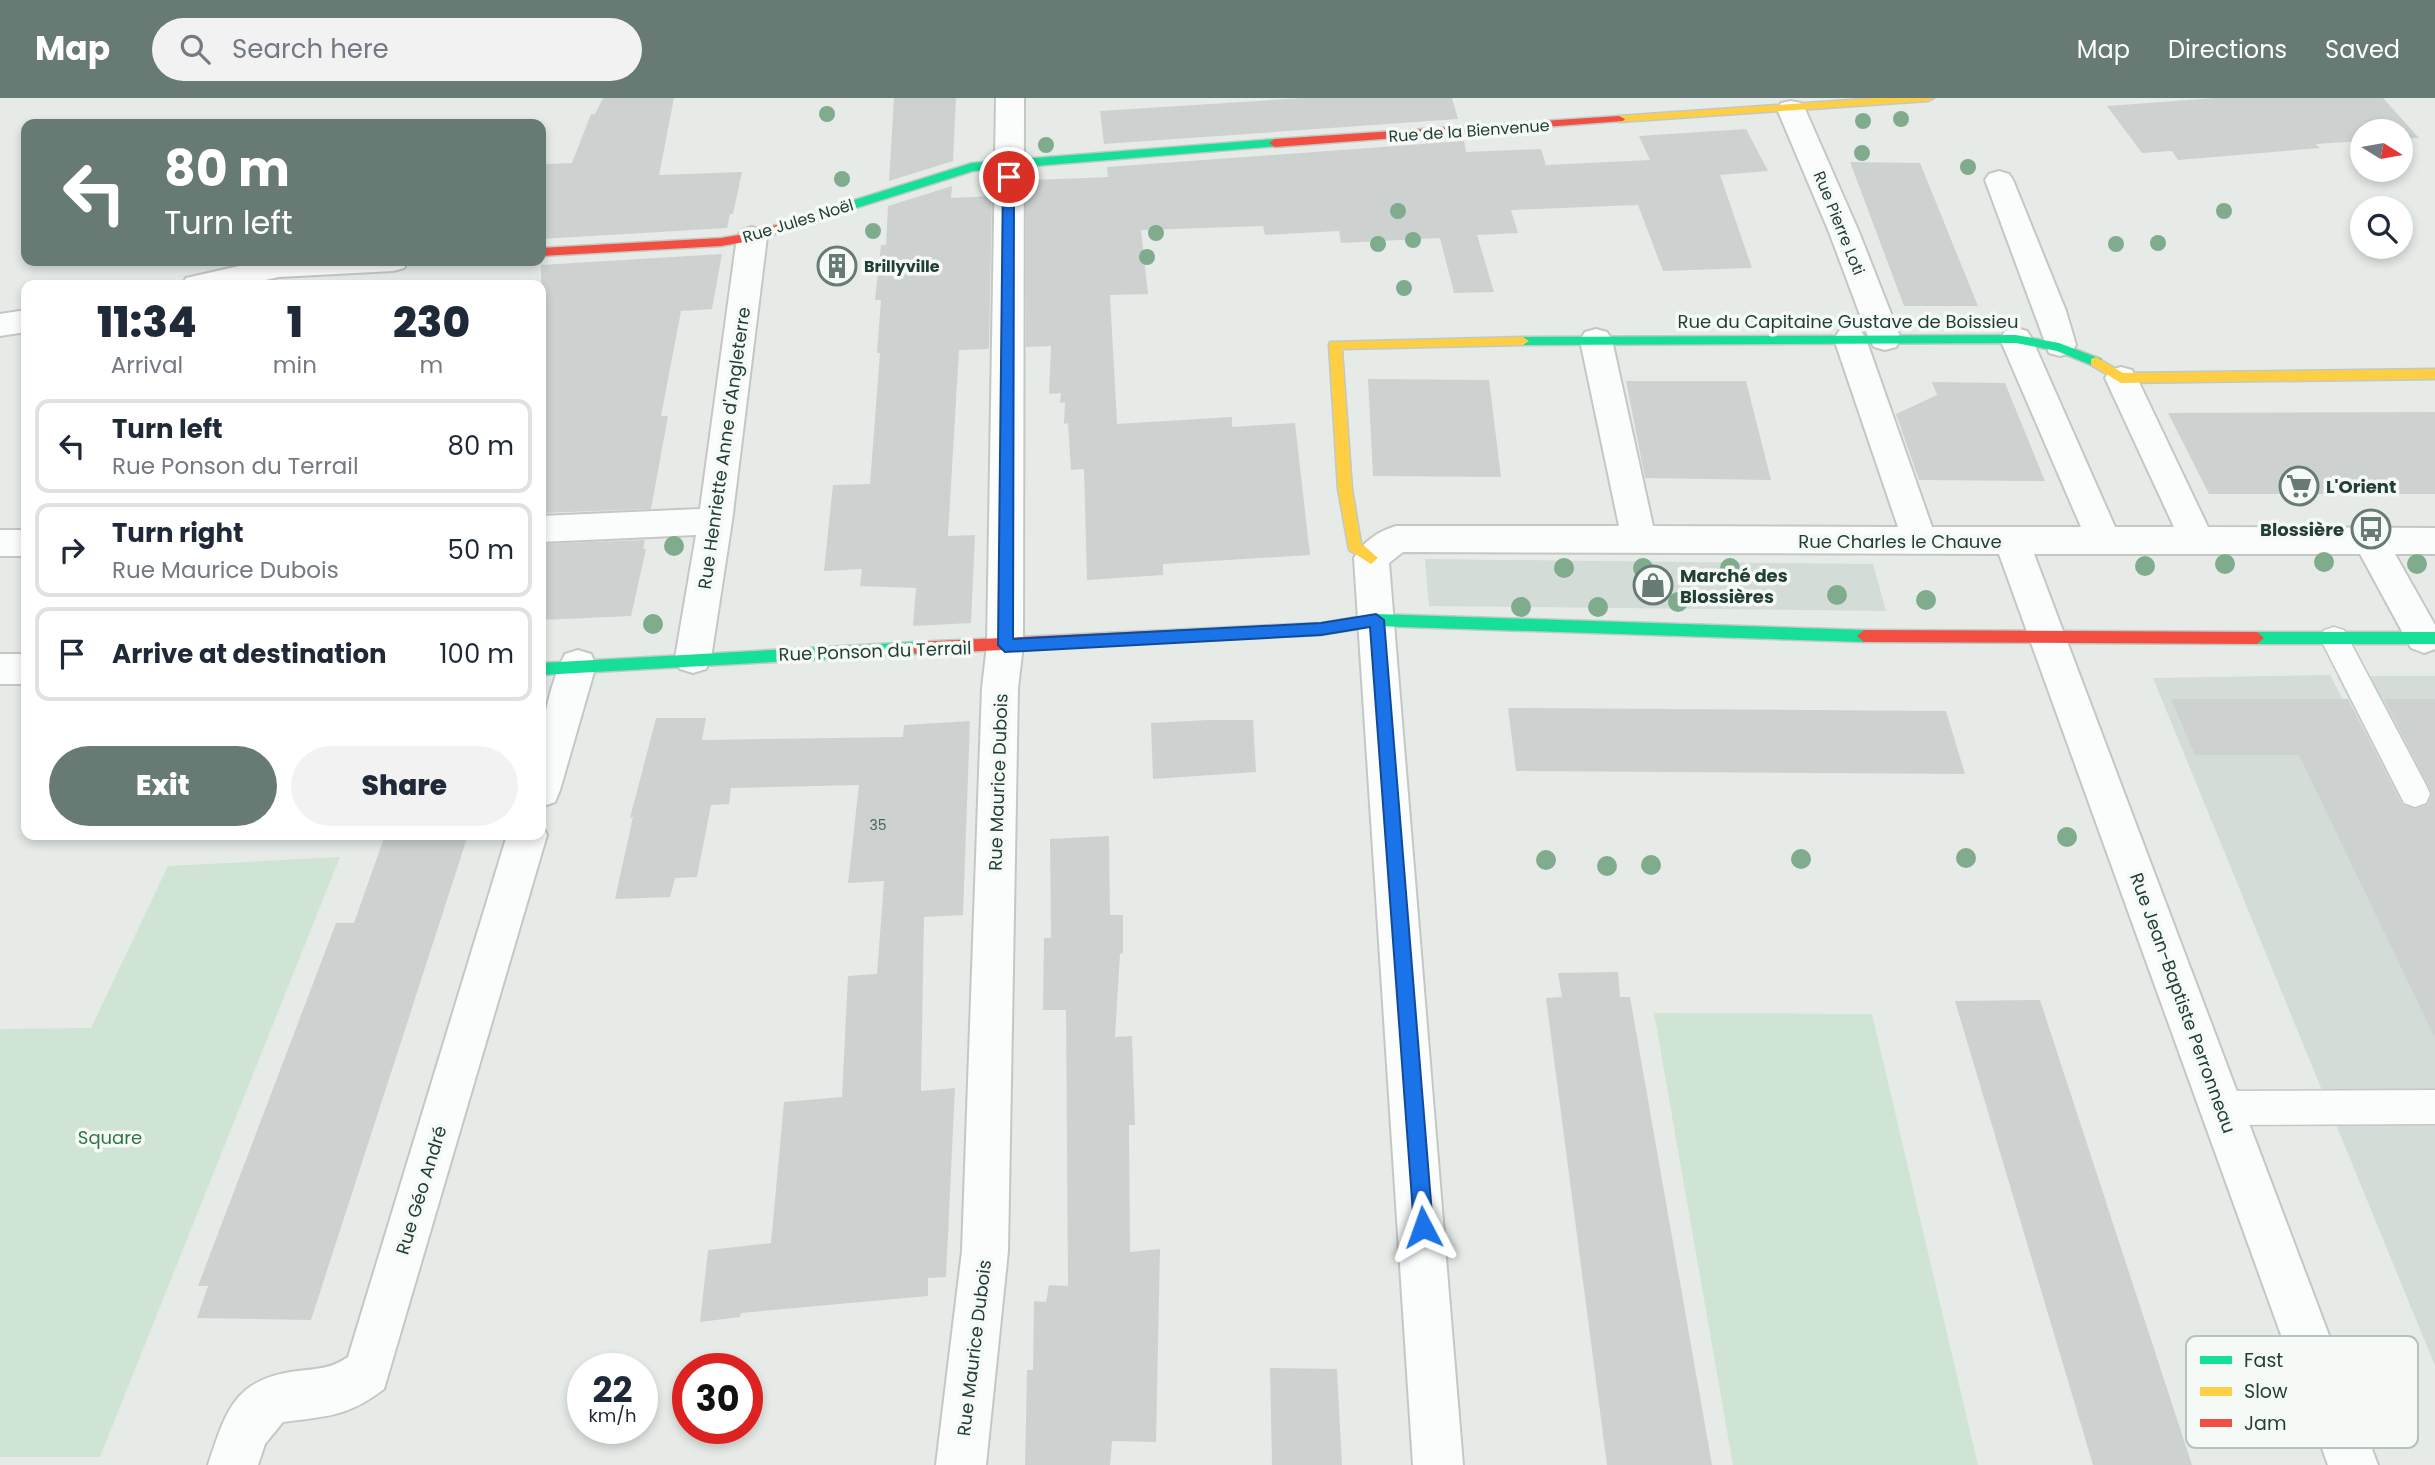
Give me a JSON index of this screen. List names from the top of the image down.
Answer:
{
  "streets": {
    "street": [
      "Rue de la Bienvenue",
      "Rue Jules Noël",
      "Rue Pierre Loti",
      "Rue du Capitaine Gustave de Boissieu",
      "Rue Henriette Anne d'Angleterre",
      "Rue Charles le Chauve",
      "Rue Ponson du Terrail",
      "Rue Maurice Dubois",
      "Rue Jean-Baptiste Perronneau",
      "Rue Géo André"
    ]
  },
  "crossings": [
    ["Rue de la Bienvenue", "Rue Jules Noël"],
    ["Rue de la Bienvenue", "Rue Pierre Loti"],
    ["Rue de la Bienvenue", "Rue Maurice Dubois"],
    ["Rue Jules Noël", "Rue Henriette Anne d'Angleterre"],
    ["Rue Jules Noël", "Rue Maurice Dubois"],
    ["Rue Pierre Loti", "Rue du Capitaine Gustave de Boissieu"],
    ["Rue du Capitaine Gustave de Boissieu", "Rue Charles le Chauve"],
    ["Rue Henriette Anne d'Angleterre", "Rue Ponson du Terrail"],
    ["Rue Charles le Chauve", "Rue Jean-Baptiste Perronneau"],
    ["Rue Ponson du Terrail", "Rue Maurice Dubois"]
  ],
  "parks": ["Square"],
  "places": {
    "building": ["Brillyville"],
    "supermarket": ["L'Orient"],
    "bus stop": ["Blossière"],
    "shop": ["Marché des Blossières"]
  },
  "house_numbers": ["35"],
  "legend": ["Fast", "Slow", "Jam"],
  "north": "right",
  "page": {
    "header": "Map",
    "search": "Search here",
    "nav": ["Map", "Directions", "Saved"],
    "turn": ["80 m", "Turn left"],
    "eta": [
      "11:34",
      "Arrival",
      "1",
      "min",
      "230",
      "m"
    ],
    "list": [
      {
        "name": "Turn left",
        "note": "Rue Ponson du Terrail",
        "value": "80 m"
      },
      {
        "name": "Turn right",
        "note": "Rue Maurice Dubois",
        "value": "50 m"
      },
      {
        "name": "Arrive at destination",
        "value": "100 m"
      }
    ],
    "buttons": ["Exit", "Share"],
    "speed": "22 km/h",
    "limit": "30"
  }
}
